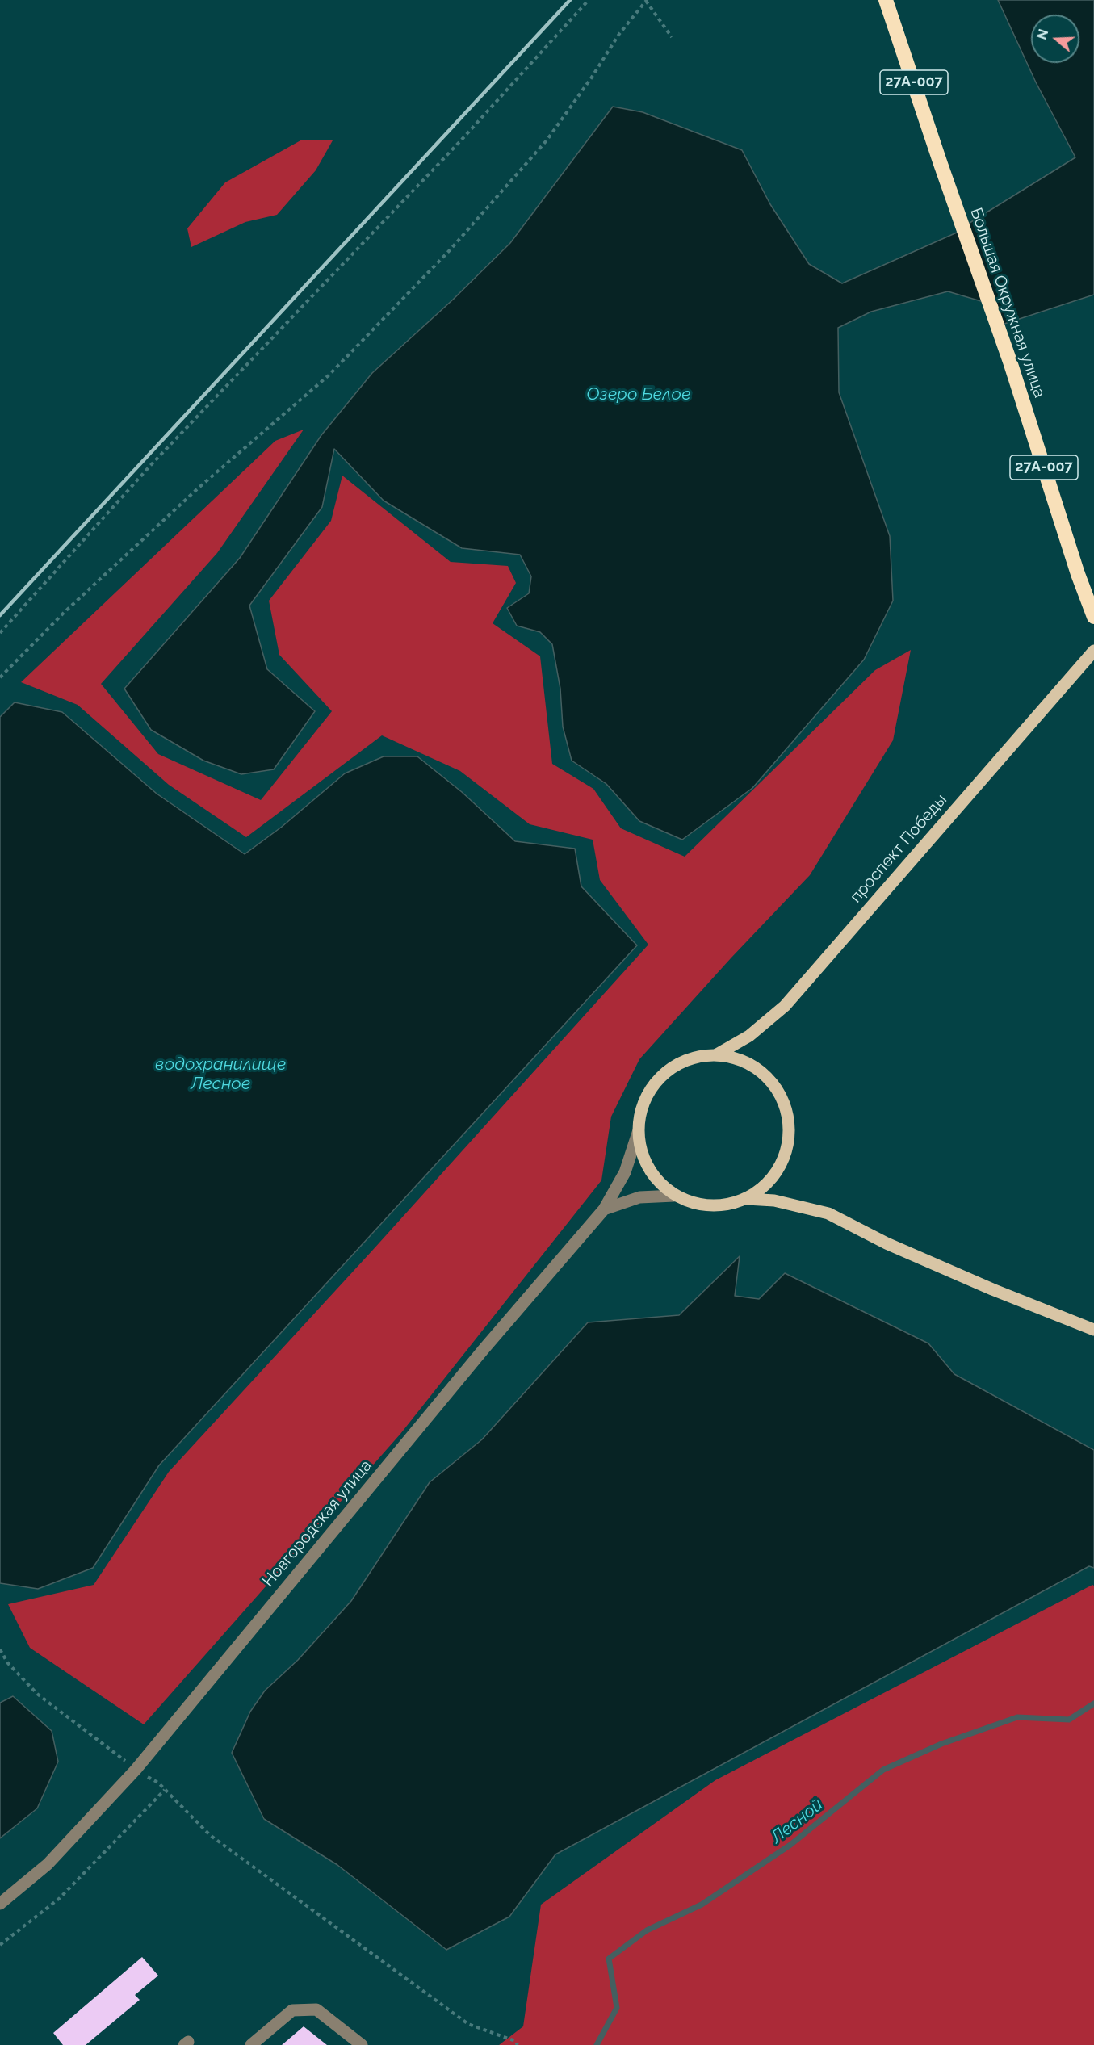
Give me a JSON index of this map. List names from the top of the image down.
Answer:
{
  "streets": {
    "highway": ["27А-007", "Большая Окружная улица"],
    "main road": ["проспект Победы"],
    "street": ["Новгородская улица"]
  },
  "crossings": [
    ["проспект Победы", "Новгородская улица"]
  ],
  "water": ["Озеро Белое", "водохранилище Лесное", "Лесной"],
  "north": "left"
}
